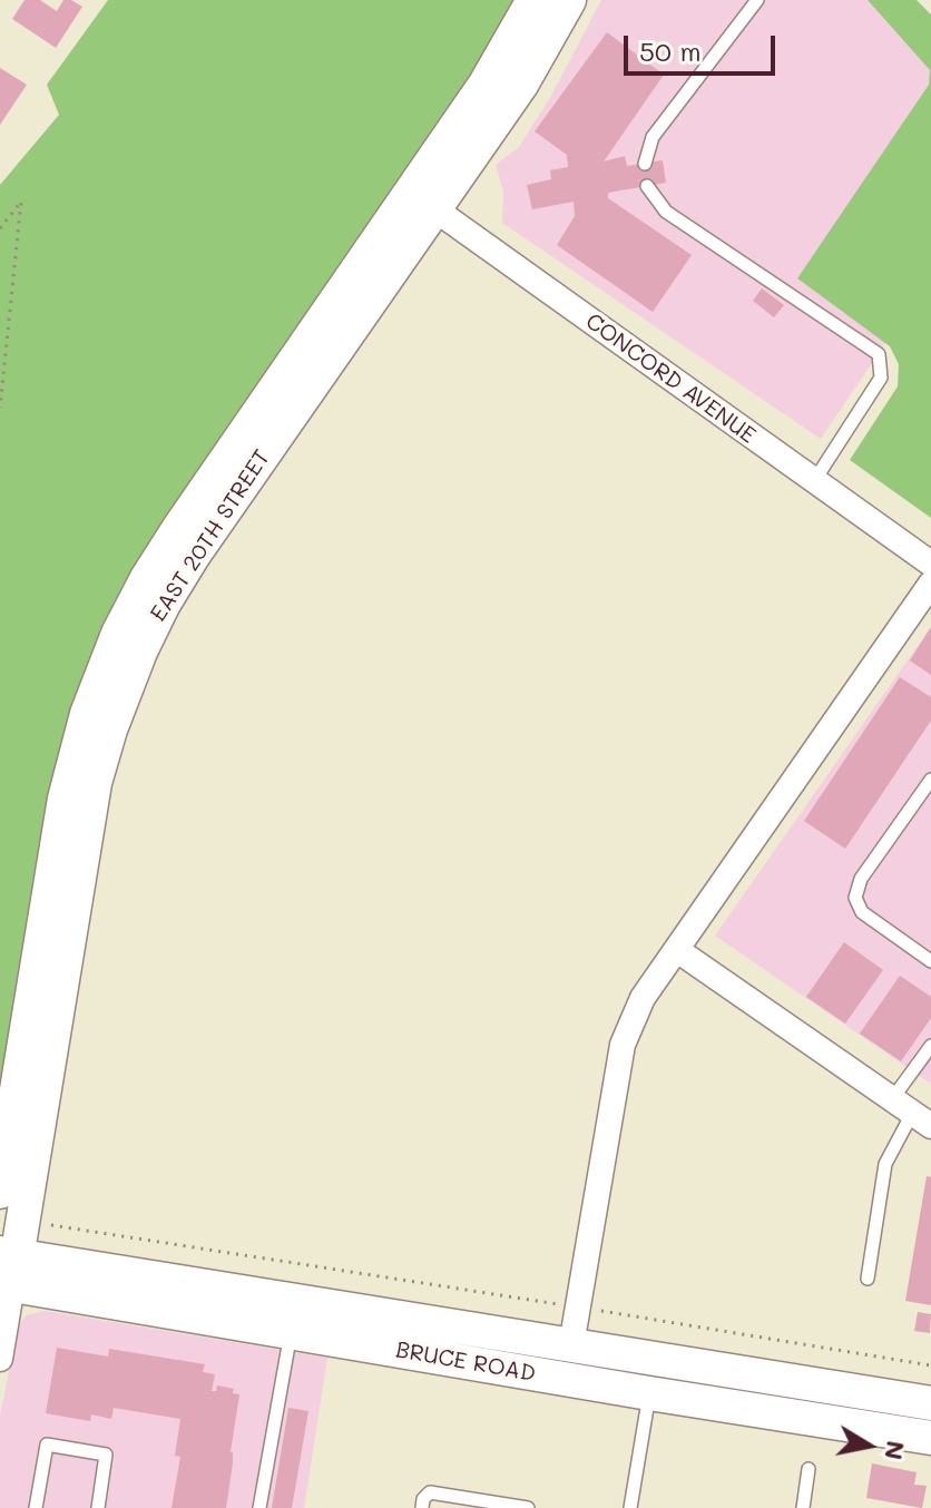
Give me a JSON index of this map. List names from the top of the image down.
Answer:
{
  "streets": {
    "street": ["CONCORD AVENUE", "EAST 20TH STREET", "BRUCE ROAD"]
  },
  "crossings": [
    ["CONCORD AVENUE", "EAST 20TH STREET"],
    ["EAST 20TH STREET", "BRUCE ROAD"]
  ],
  "scale_bar": "50 m",
  "north": "right"
}
